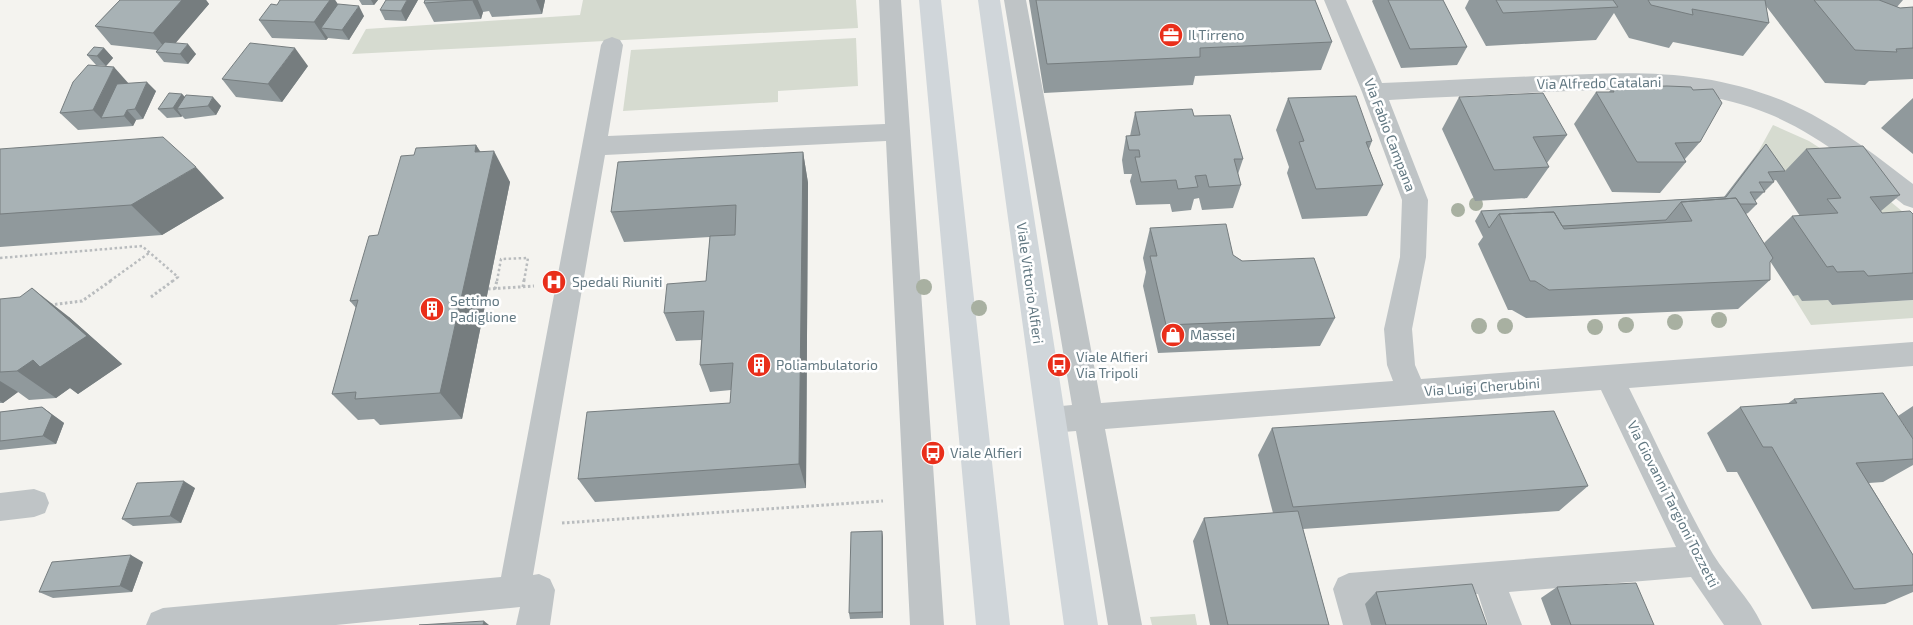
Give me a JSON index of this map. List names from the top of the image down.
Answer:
{
  "streets": {
    "main road": ["Viale Vittorio Alfieri"],
    "street": [
      "Via Alfredo Catalani",
      "Via Fabio Campana",
      "Via Luigi Cherubini",
      "Via Giovanni Targioni Tozzetti"
    ]
  },
  "crossings": [
    ["Via Alfredo Catalani", "Via Fabio Campana"],
    ["Via Fabio Campana", "Via Luigi Cherubini"],
    ["Viale Vittorio Alfieri", "Via Luigi Cherubini"],
    ["Via Luigi Cherubini", "Via Giovanni Targioni Tozzetti"]
  ],
  "places": {
    "office": ["Il Tirreno"],
    "hospital": ["Spedali Riuniti"],
    "building": ["Settimo Padiglione", "Poliambulatorio"],
    "shop": ["Massei"],
    "bus stop": ["Viale Alfieri Via Tripoli", "Viale Alfieri"]
  }
}
